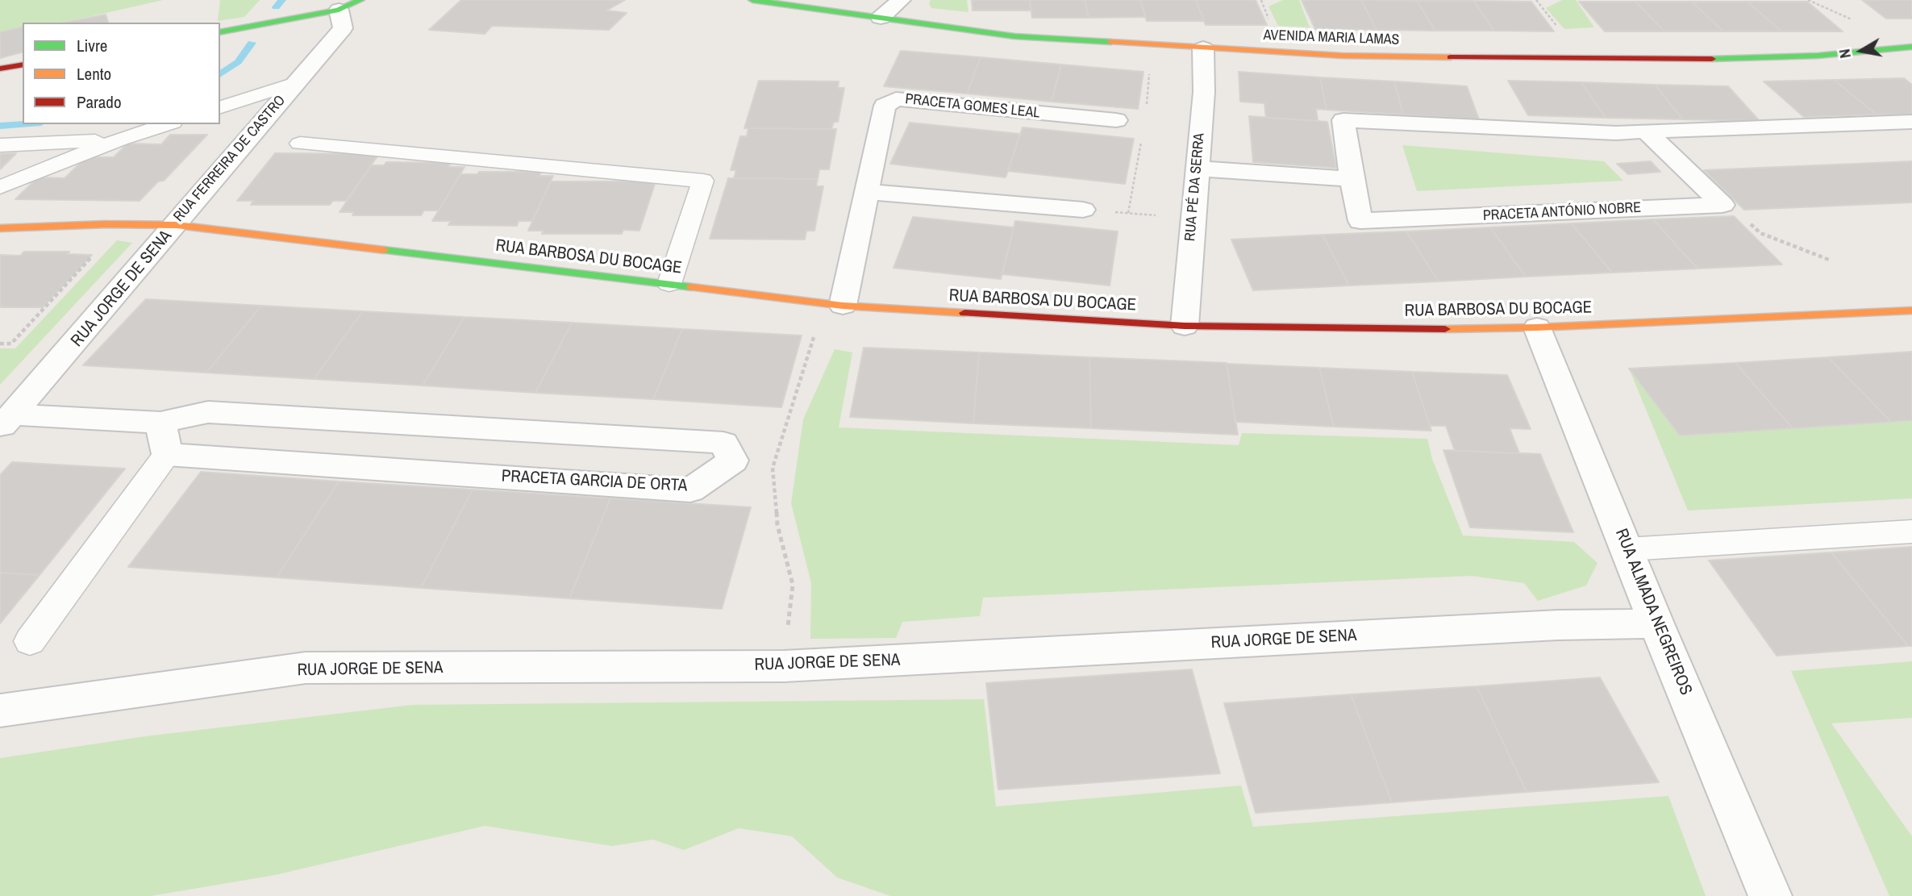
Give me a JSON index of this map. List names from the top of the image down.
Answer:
{
  "streets": {
    "street": [
      "AVENIDA MARIA LAMAS",
      "PRACETA GOMES LEAL",
      "RUA FERREIRA DE CASTRO",
      "RUA PÉ DA SERRA",
      "PRACETA ANTÓNIO NOBRE",
      "RUA BARBOSA DU BOCAGE",
      "RUA JORGE DE SENA",
      "PRACETA GARCIA DE ORTA",
      "RUA ALMADA NEGREIROS"
    ]
  },
  "crossings": [
    ["AVENIDA MARIA LAMAS", "RUA PÉ DA SERRA"],
    ["PRACETA GOMES LEAL", "RUA BARBOSA DU BOCAGE"],
    ["RUA FERREIRA DE CASTRO", "RUA BARBOSA DU BOCAGE"],
    ["RUA FERREIRA DE CASTRO", "RUA JORGE DE SENA"],
    ["RUA PÉ DA SERRA", "RUA BARBOSA DU BOCAGE"],
    ["RUA BARBOSA DU BOCAGE", "RUA JORGE DE SENA"],
    ["RUA BARBOSA DU BOCAGE", "RUA ALMADA NEGREIROS"],
    ["RUA JORGE DE SENA", "PRACETA GARCIA DE ORTA"],
    ["RUA JORGE DE SENA", "RUA ALMADA NEGREIROS"]
  ],
  "legend": ["Livre", "Lento", "Parado"],
  "north": "left"
}
